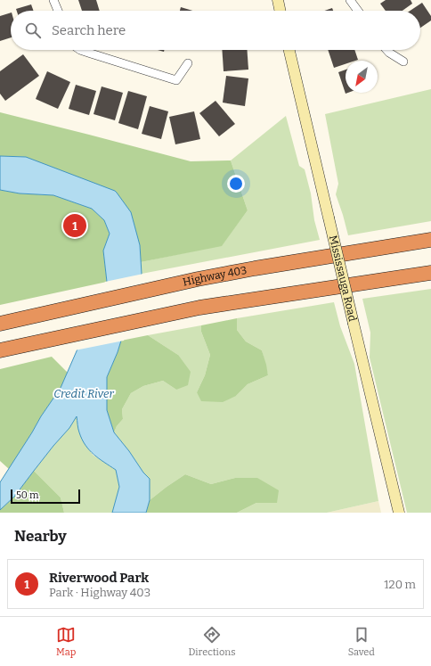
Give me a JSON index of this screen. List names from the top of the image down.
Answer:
{
  "streets": {
    "highway": ["Highway 403"],
    "main road": ["Mississauga Road"]
  },
  "water": ["Credit River"],
  "scale_bar": "50 m",
  "north": "bottom left",
  "page": {
    "search": "Search here",
    "pins": "1",
    "scale": "50 m",
    "heading": "Nearby",
    "list": [
      {
        "mark": "1",
        "name": "Riverwood Park",
        "note": "Park · Highway 403",
        "value": "120 m"
      }
    ],
    "nav": ["Map", "Directions", "Saved"]
  }
}
